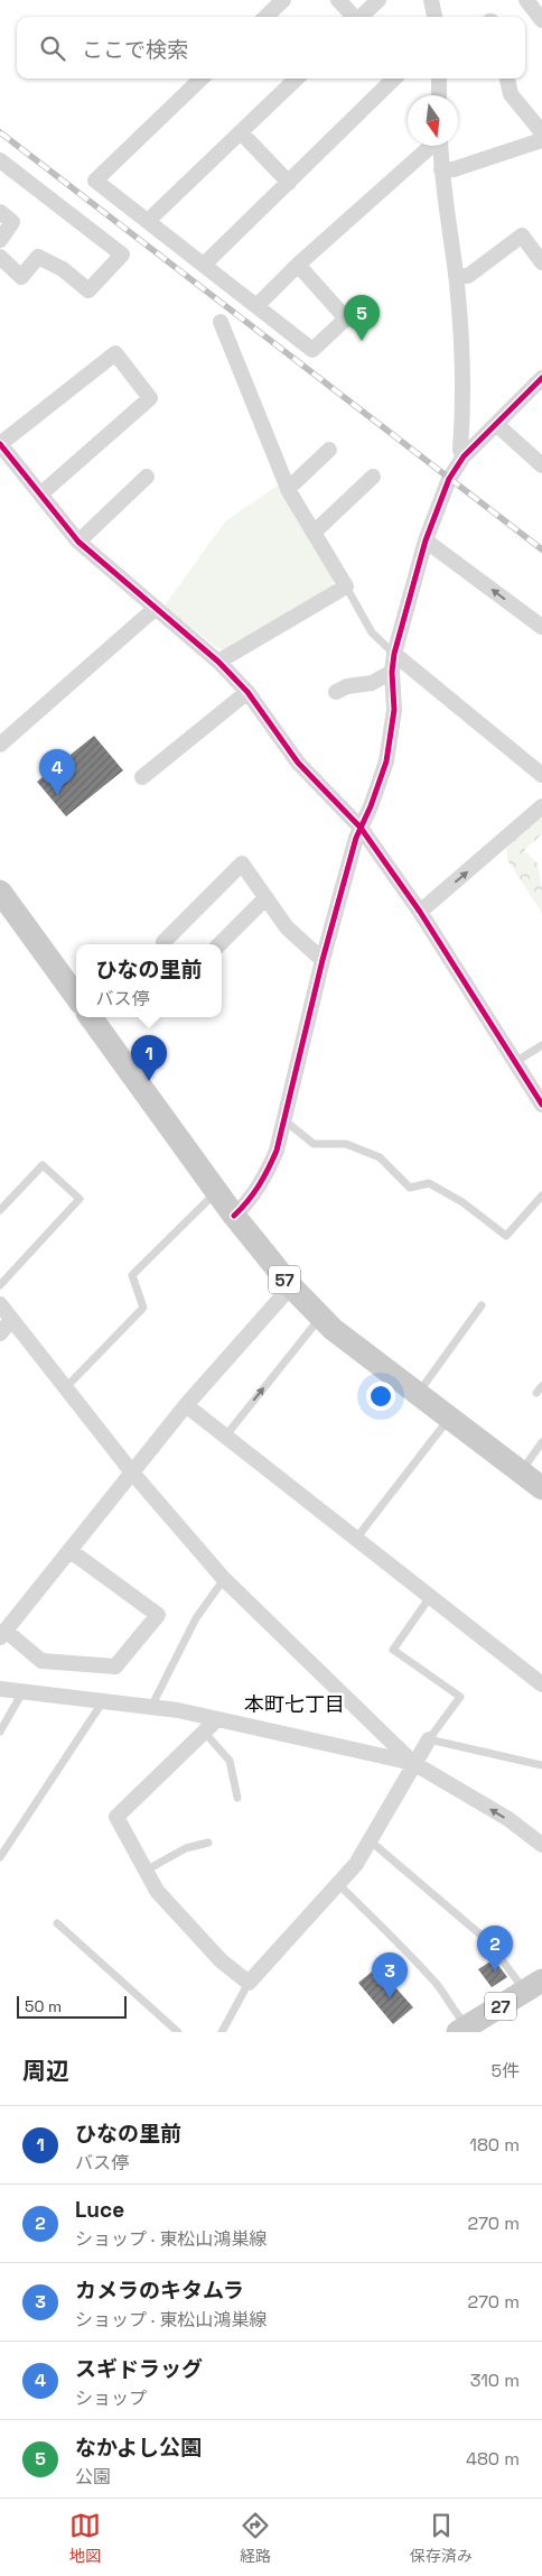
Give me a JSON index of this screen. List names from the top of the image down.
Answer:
{
  "streets": {
    "main road": ["57", "27"]
  },
  "districts": ["本町七丁目"],
  "scale_bar": "50 m",
  "north": "bottom",
  "page": {
    "search": "ここで検索",
    "pins": [
      "5",
      "4",
      "1",
      "2",
      "3"
    ],
    "popup": ["ひなの里前", "バス停"],
    "scale": "50 m",
    "heading": ["周辺", "5件"],
    "list": [
      {
        "mark": "1",
        "name": "ひなの里前",
        "note": "バス停",
        "value": "180 m"
      },
      {
        "mark": "2",
        "name": "Luce",
        "note": "ショップ · 東松山鴻巣線",
        "value": "270 m"
      },
      {
        "mark": "3",
        "name": "カメラのキタムラ",
        "note": "ショップ · 東松山鴻巣線",
        "value": "270 m"
      },
      {
        "mark": "4",
        "name": "スギドラッグ",
        "note": "ショップ",
        "value": "310 m"
      },
      {
        "mark": "5",
        "name": "なかよし公園",
        "note": "公園",
        "value": "480 m"
      }
    ],
    "nav": ["地図", "経路", "保存済み"]
  }
}
